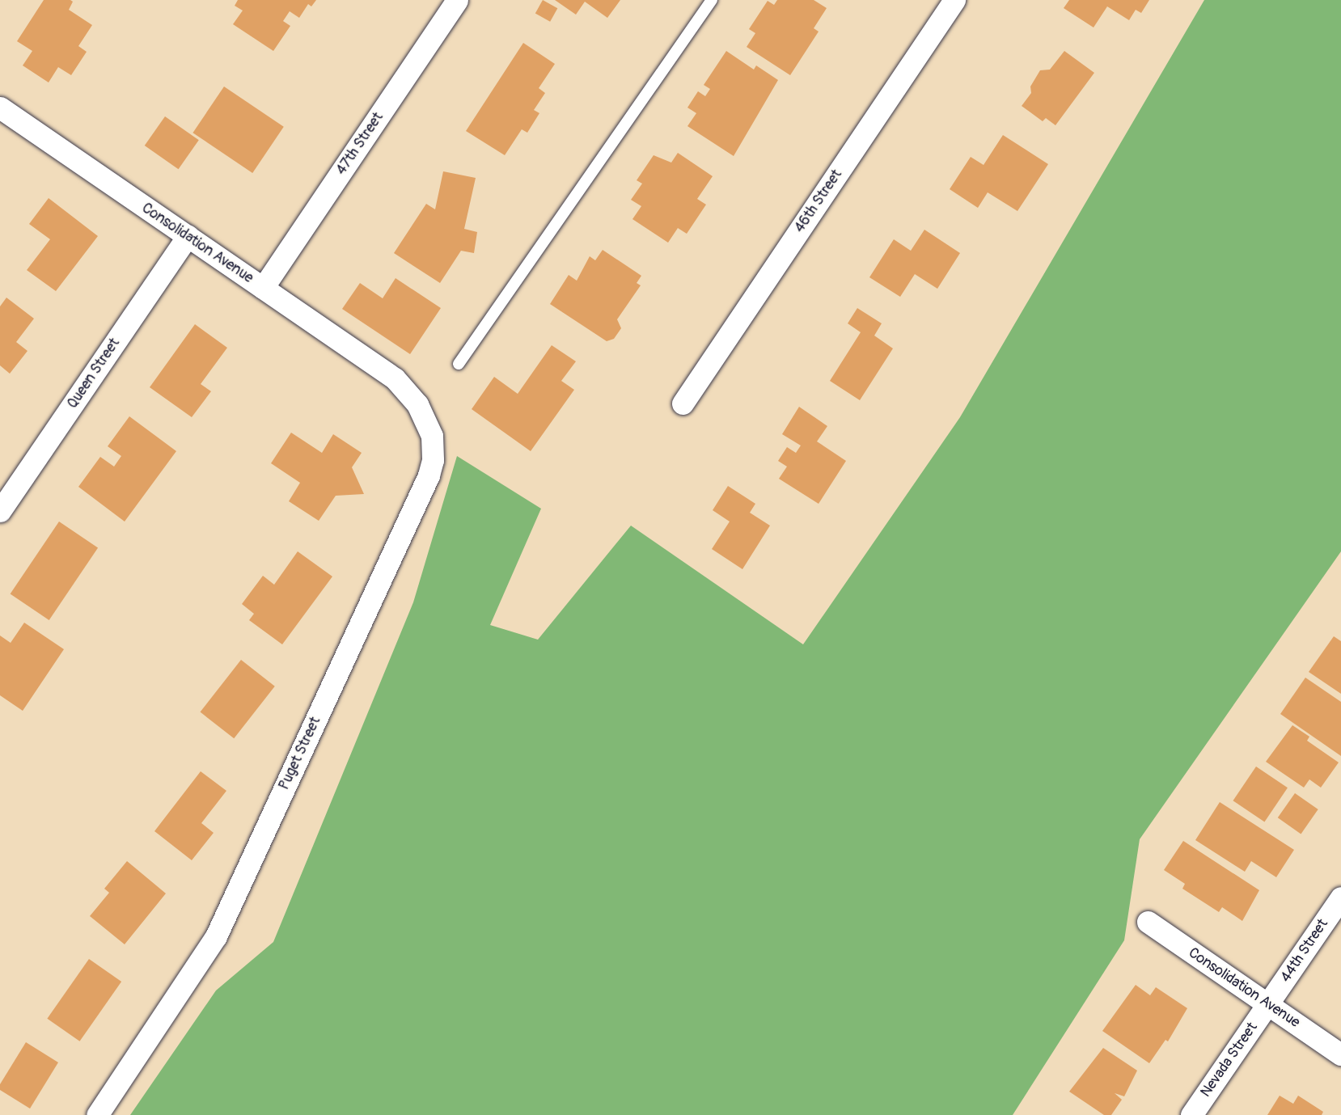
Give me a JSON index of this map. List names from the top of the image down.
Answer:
{
  "streets": {
    "street": [
      "47th Street",
      "46th Street",
      "Consolidation Avenue",
      "Queen Street",
      "Puget Street",
      "44th Street",
      "Nevada Street"
    ]
  },
  "crossings": [
    ["47th Street", "Consolidation Avenue"],
    ["Consolidation Avenue", "Queen Street"],
    ["Consolidation Avenue", "Puget Street"],
    ["Consolidation Avenue", "44th Street"],
    ["Consolidation Avenue", "Nevada Street"],
    ["44th Street", "Nevada Street"]
  ]
}
